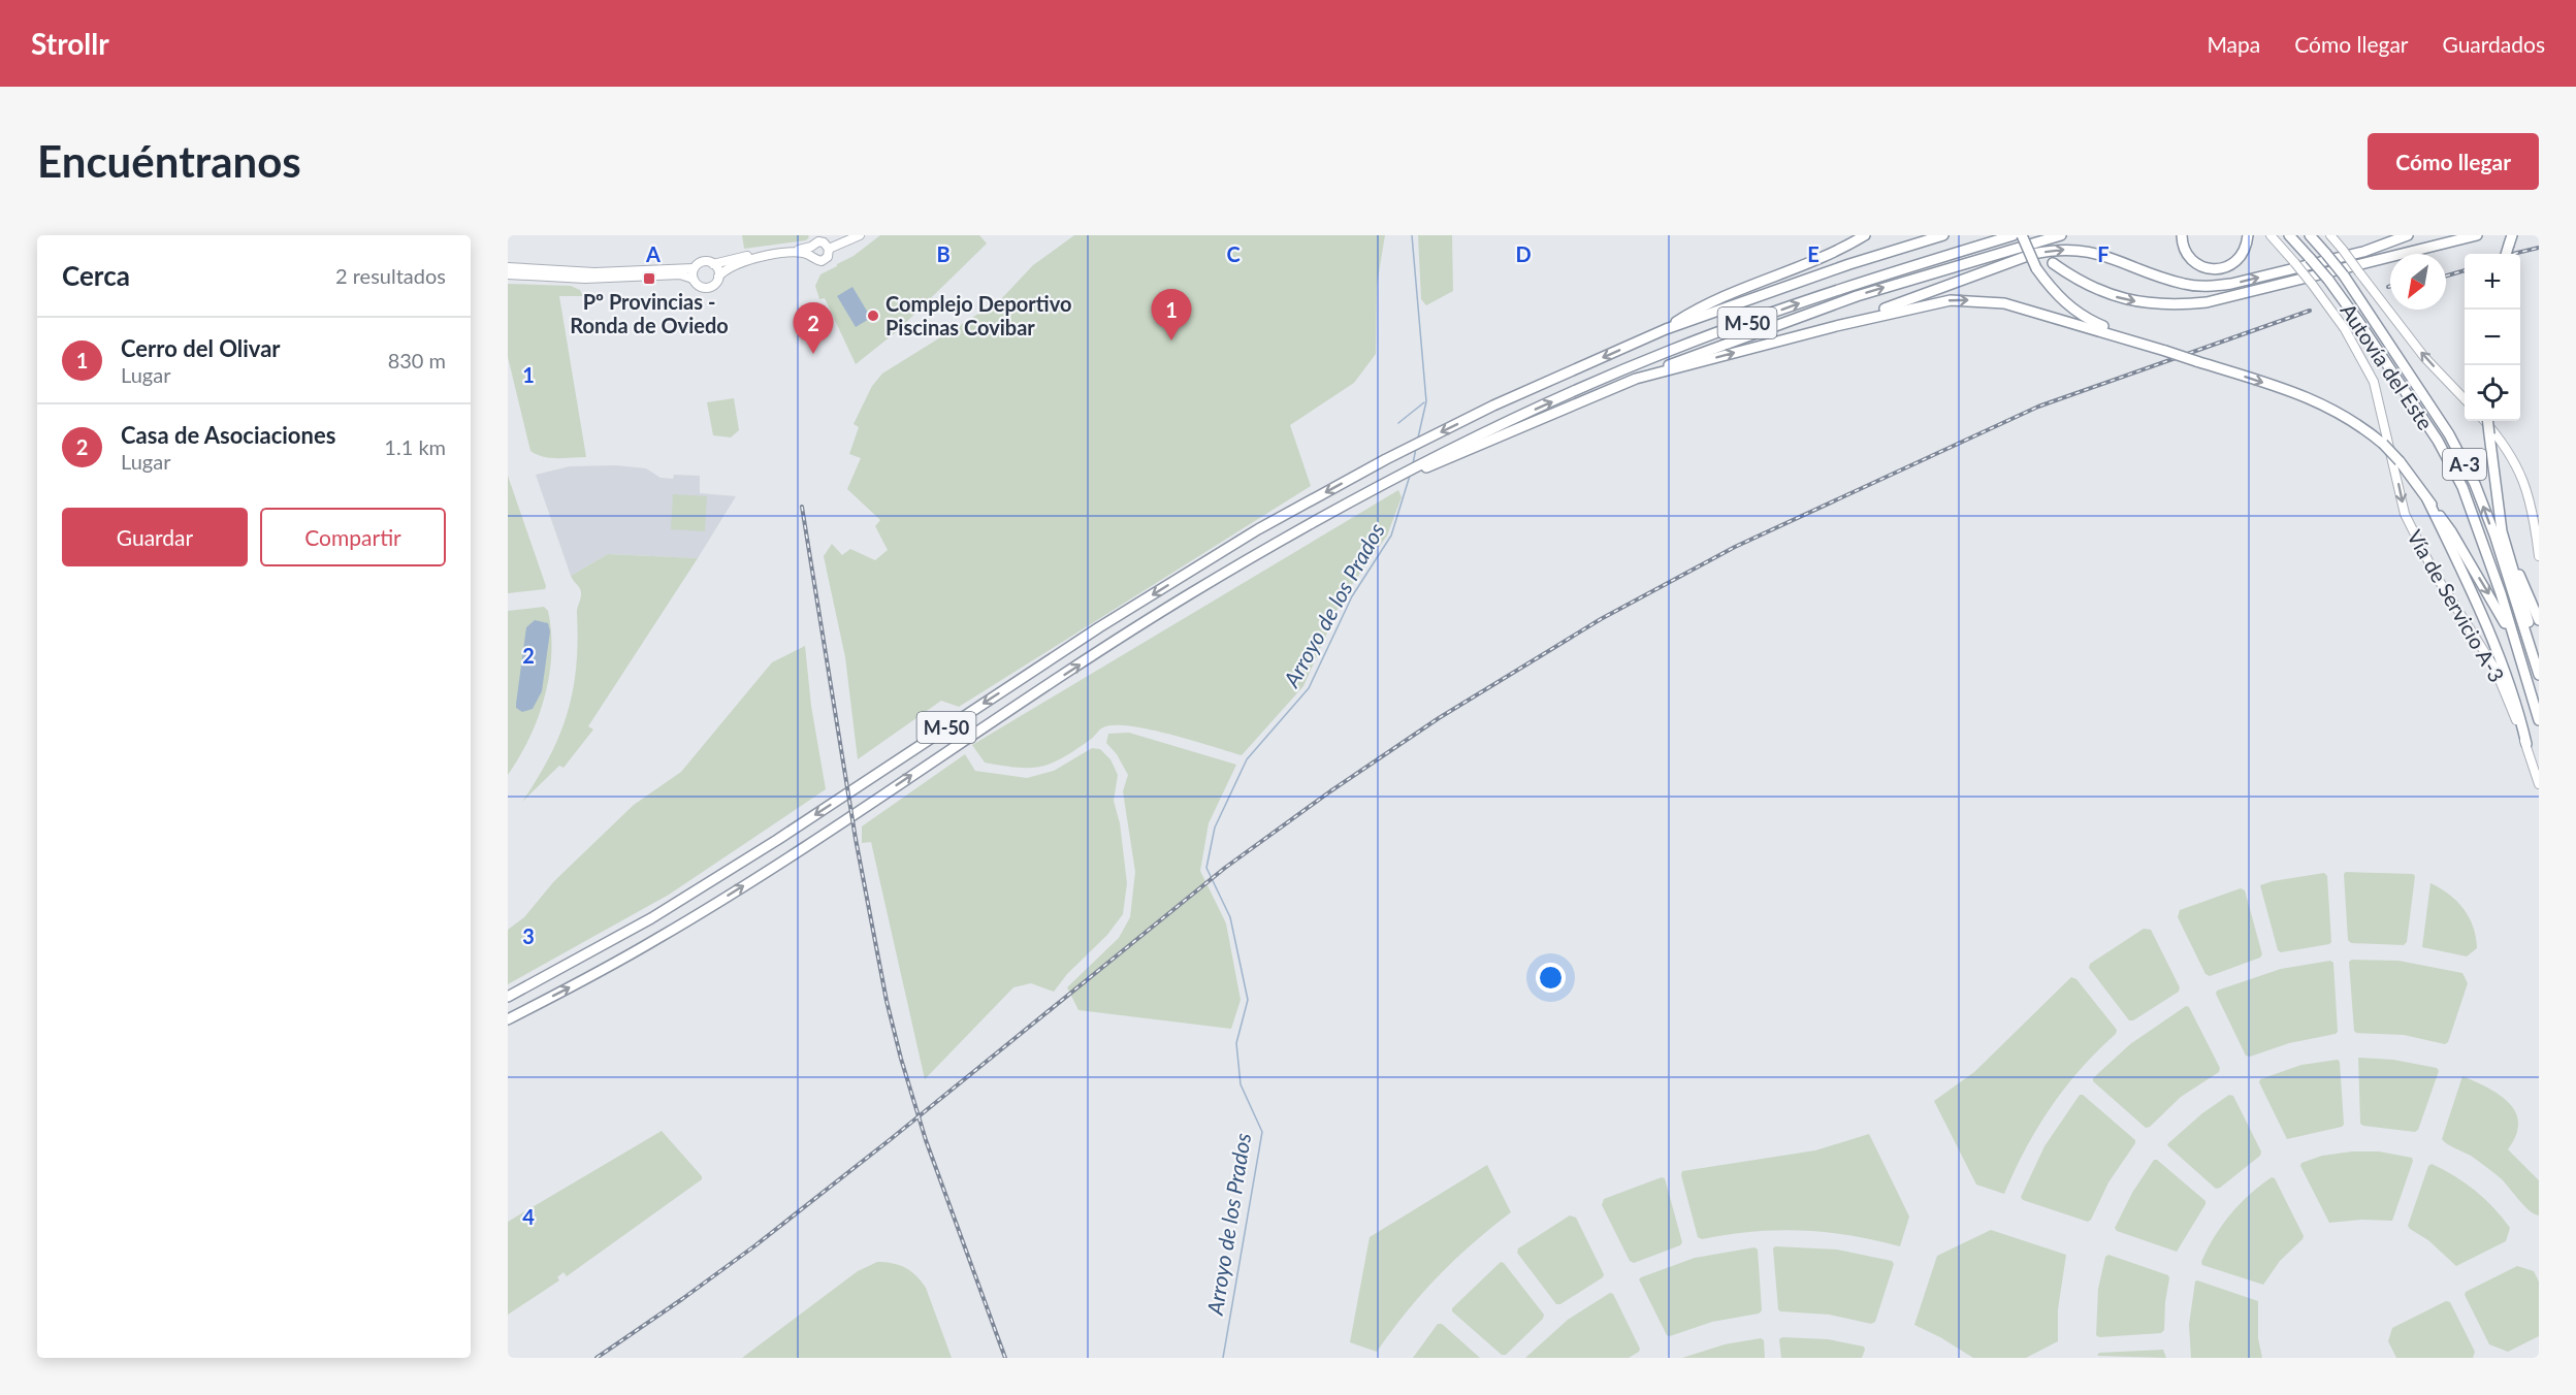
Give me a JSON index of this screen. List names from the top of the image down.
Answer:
{
  "streets": {
    "highway": ["M-50", "Autovía del Este", "A-3"],
    "main road": ["Vía de Servicio A-3"]
  },
  "water": ["Arroyo de los Prados"],
  "places": {
    "transit": ["Pº Provincias - Ronda de Oviedo"],
    "other": ["Complejo Deportivo Piscinas Covibar"]
  },
  "north": "bottom left",
  "page": {
    "header": "Strollr",
    "nav": ["Mapa", "Cómo llegar", "Guardados"],
    "buttons": [
      "Cómo llegar",
      ["Guardar", "Compartir"]
    ],
    "title": "Encuéntranos",
    "heading": ["Cerca", "2 resultados"],
    "map_buttons": ["+", "−"],
    "pins": ["1", "2"],
    "list": [
      {
        "mark": "1",
        "name": "Cerro del Olivar",
        "note": "Lugar",
        "value": "830 m"
      },
      {
        "mark": "2",
        "name": "Casa de Asociaciones",
        "note": "Lugar",
        "value": "1.1 km"
      }
    ]
  },
  "grid": {
    "columns": [
      "A",
      "B",
      "C",
      "D",
      "E",
      "F"
    ],
    "rows": [
      "1",
      "2",
      "3",
      "4"
    ]
  }
}
